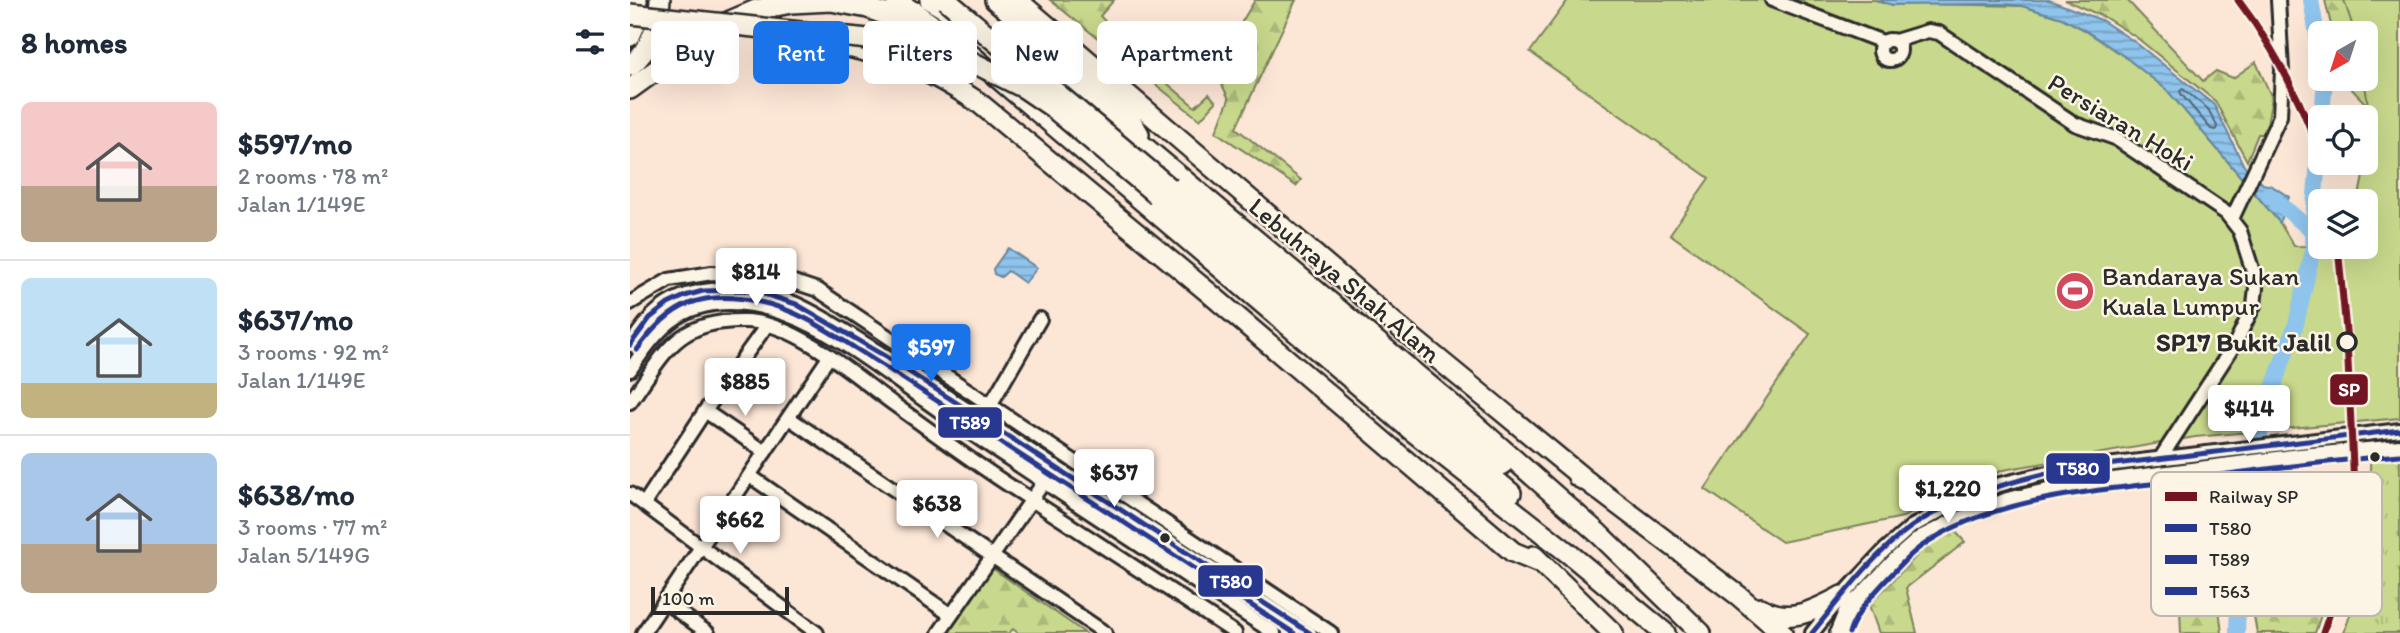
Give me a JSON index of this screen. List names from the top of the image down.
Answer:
{
  "streets": {
    "highway": ["Lebuhraya Shah Alam"],
    "street": ["Persiaran Hoki"]
  },
  "places": {
    "sports": ["Bandaraya Sukan Kuala Lumpur"],
    "other": ["SP17 Bukit Jalil"]
  },
  "lines": [
    "rail line SP",
    "transit line T580",
    "transit line T589",
    "transit line T563"
  ],
  "legend": [
    "Railway SP",
    "T580",
    "T589",
    "T563"
  ],
  "scale_bar": "100 m",
  "north": "bottom left",
  "page": {
    "heading": "8 homes",
    "chip": [
      "Buy",
      "Rent",
      "Filters",
      "New",
      "Apartment"
    ],
    "list": [
      {
        "name": "$597/mo",
        "note": "2 rooms · 78 m² · Jalan 1/149E"
      },
      {
        "name": "$637/mo",
        "note": "3 rooms · 92 m² · Jalan 1/149E"
      },
      {
        "name": "$638/mo",
        "note": "3 rooms · 77 m² · Jalan 5/149G"
      }
    ],
    "price": [
      "$814",
      "$597",
      "$885",
      "$414",
      "$637",
      "$1,220",
      "$638",
      "$662"
    ],
    "scale": "100 m"
  }
}
